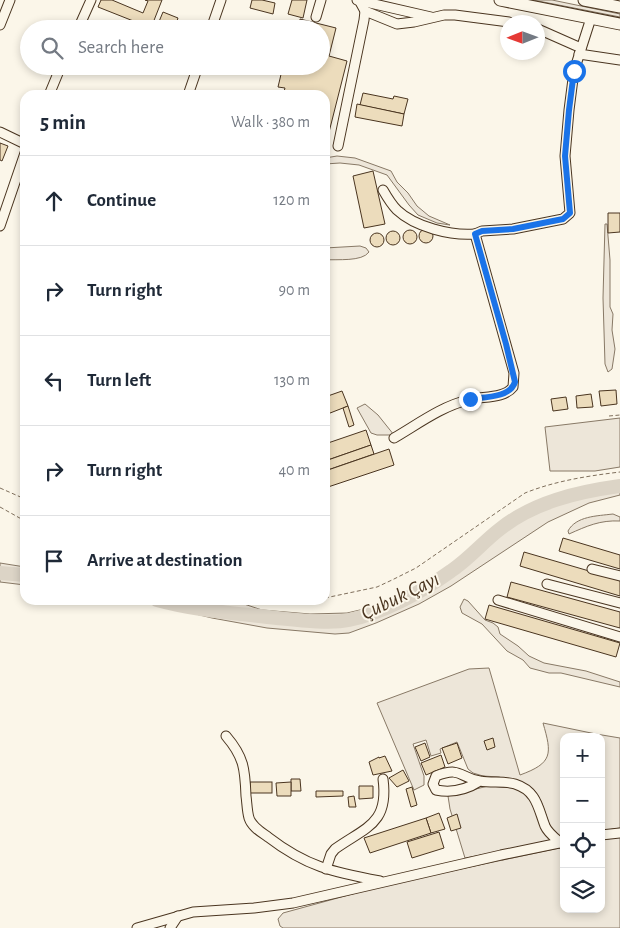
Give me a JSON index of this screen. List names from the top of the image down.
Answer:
{
  "water": ["Çubuk Çayı"],
  "north": "left",
  "page": {
    "search": "Search here",
    "heading": ["5 min", "Walk · 380 m"],
    "list": [
      ["Continue", "120 m"],
      ["Turn right", "90 m"],
      ["Turn left", "130 m"],
      ["Turn right", "40 m"],
      "Arrive at destination"
    ],
    "map_buttons": ["+", "−"]
  }
}
